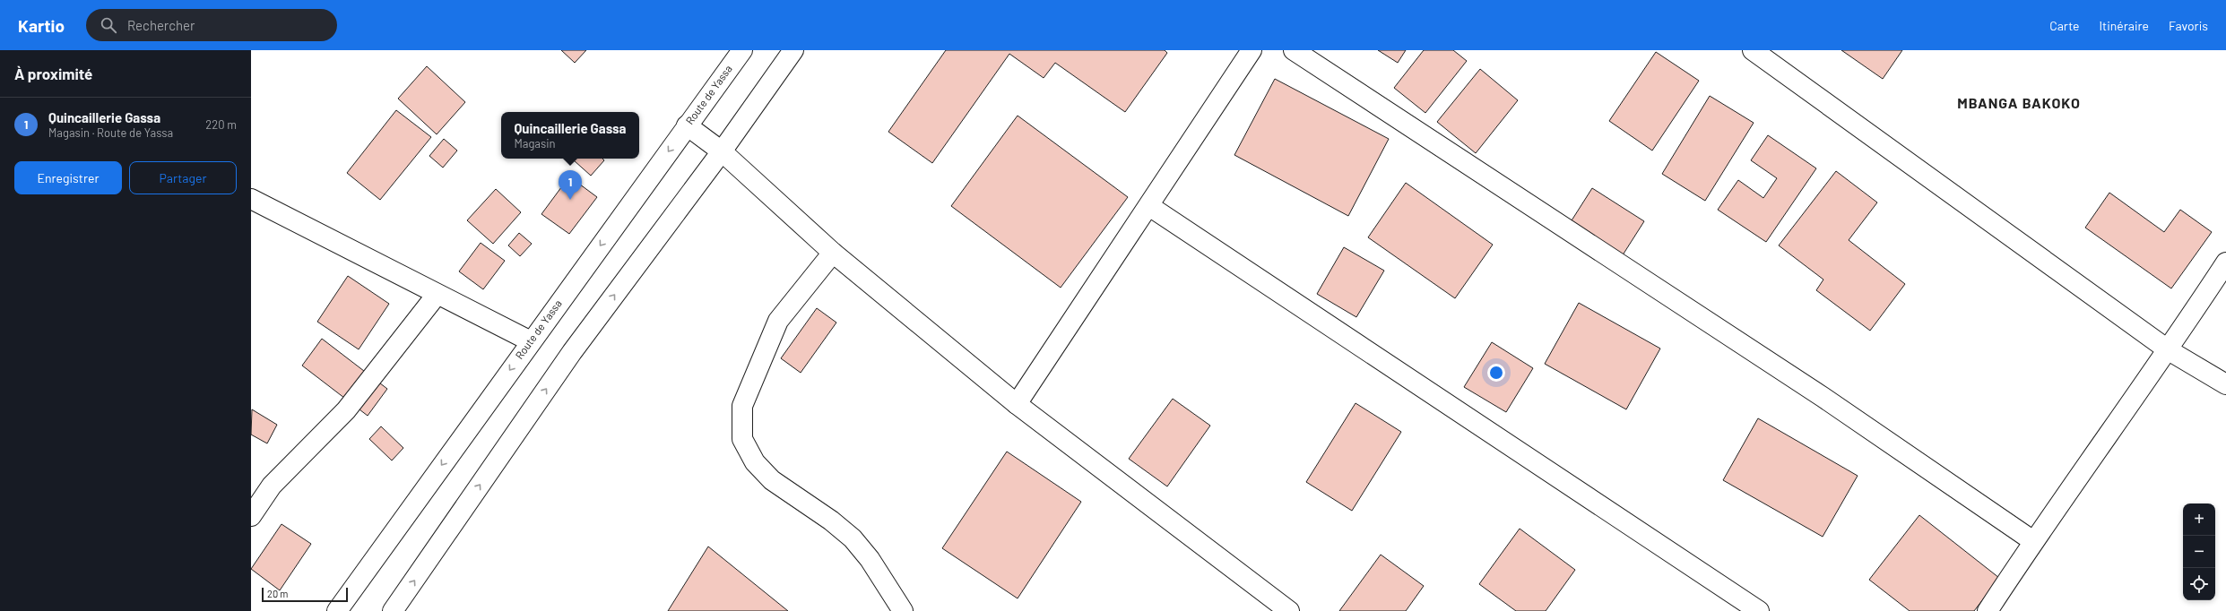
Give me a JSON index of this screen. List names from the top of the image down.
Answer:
{
  "streets": {
    "street": ["Route de Yassa"]
  },
  "districts": ["MBANGA BAKOKO"],
  "scale_bar": "20 m",
  "page": {
    "header": "Kartio",
    "search": "Rechercher",
    "nav": ["Carte", "Itinéraire", "Favoris"],
    "heading": "À proximité",
    "list": [
      {
        "mark": "1",
        "name": "Quincaillerie Gassa",
        "note": "Magasin · Route de Yassa",
        "value": "220 m"
      }
    ],
    "popup": ["Quincaillerie Gassa", "Magasin"],
    "buttons": ["Enregistrer", "Partager"],
    "pins": "1",
    "map_buttons": ["+", "−"],
    "scale": "20 m"
  }
}
